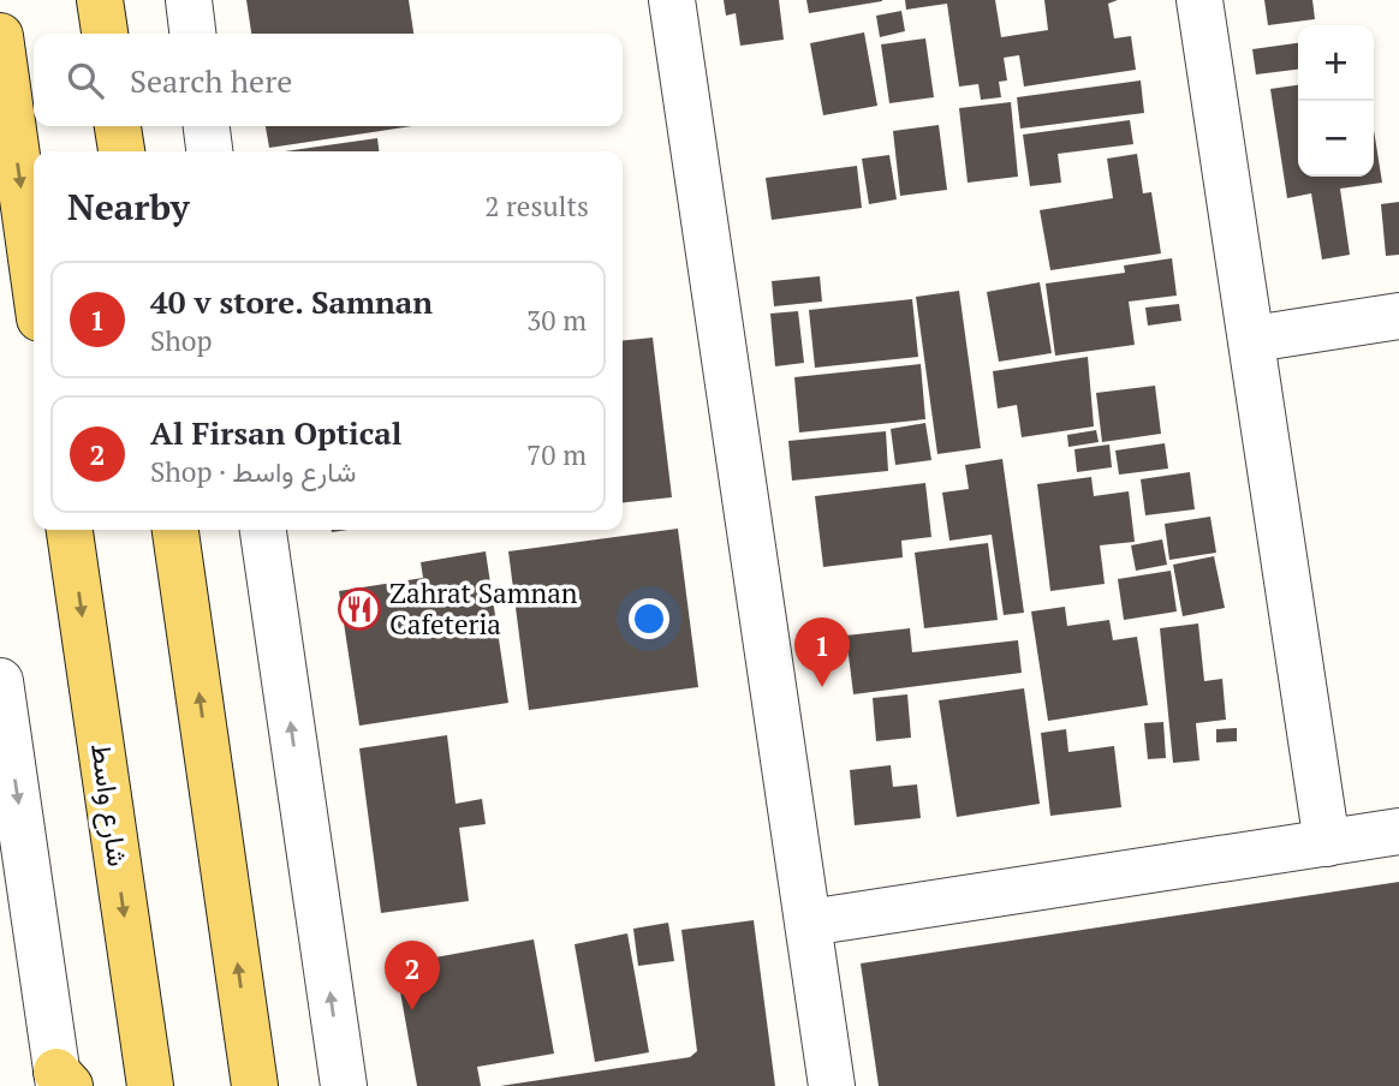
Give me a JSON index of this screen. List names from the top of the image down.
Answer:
{
  "streets": {
    "main road": ["شارع واسط"]
  },
  "places": {
    "restaurant": ["Zahrat Samnan Cafeteria"]
  },
  "page": {
    "map_buttons": ["+", "−"],
    "search": "Search here",
    "heading": ["Nearby", "2 results"],
    "list": [
      {
        "mark": "1",
        "name": "40 v store. Samnan",
        "note": "Shop",
        "value": "30 m"
      },
      {
        "mark": "2",
        "name": "Al Firsan Optical",
        "note": "Shop · شارع واسط",
        "value": "70 m"
      }
    ],
    "pins": ["1", "2"]
  }
}
